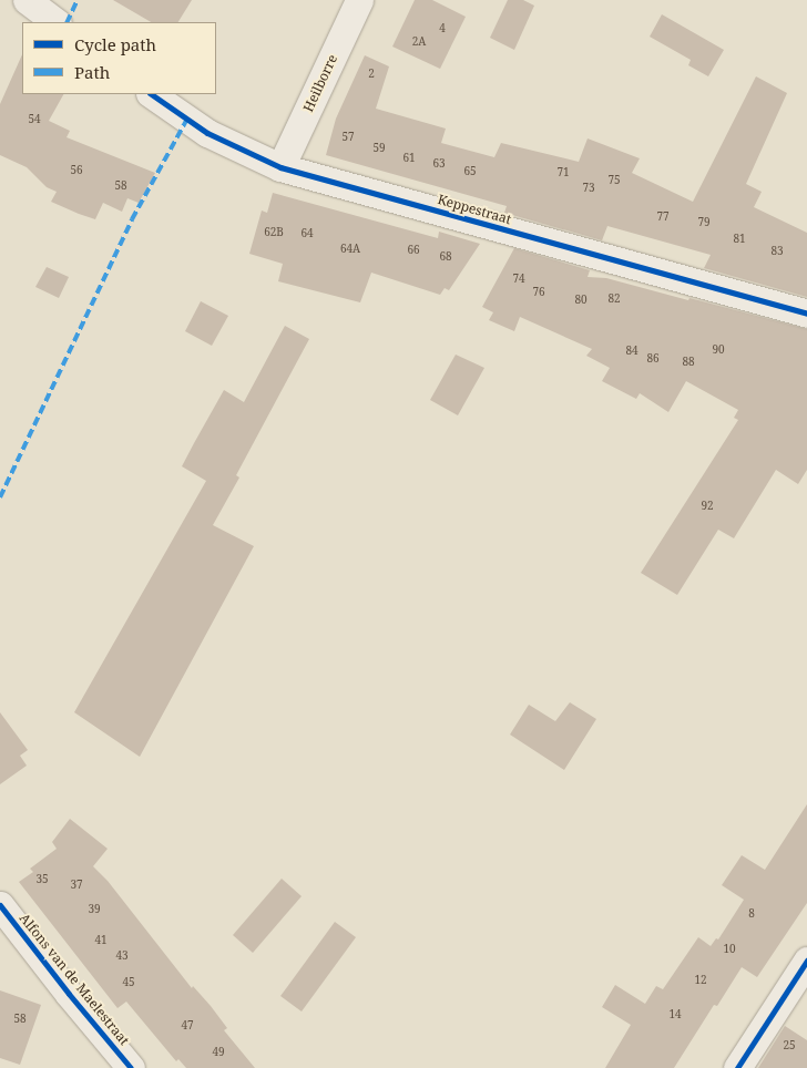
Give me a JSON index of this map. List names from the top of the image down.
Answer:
{
  "streets": {
    "street": ["Heilborre", "Keppestraat", "Alfons van de Maelestraat"]
  },
  "crossings": [
    ["Heilborre", "Keppestraat"]
  ],
  "house_numbers": [
    "4",
    "2A",
    "2",
    "54",
    "57",
    "59",
    "61",
    "63",
    "56",
    "65",
    "71",
    "75",
    "58",
    "73",
    "77",
    "79",
    "62B",
    "64",
    "81",
    "64A",
    "66",
    "83",
    "68",
    "74",
    "76",
    "82",
    "80",
    "90",
    "84",
    "86",
    "88",
    "92",
    "35",
    "37",
    "39",
    "8",
    "41",
    "10",
    "43",
    "12",
    "45",
    "14",
    "58",
    "47",
    "25",
    "49"
  ],
  "legend": ["Cycle path", "Path"]
}
